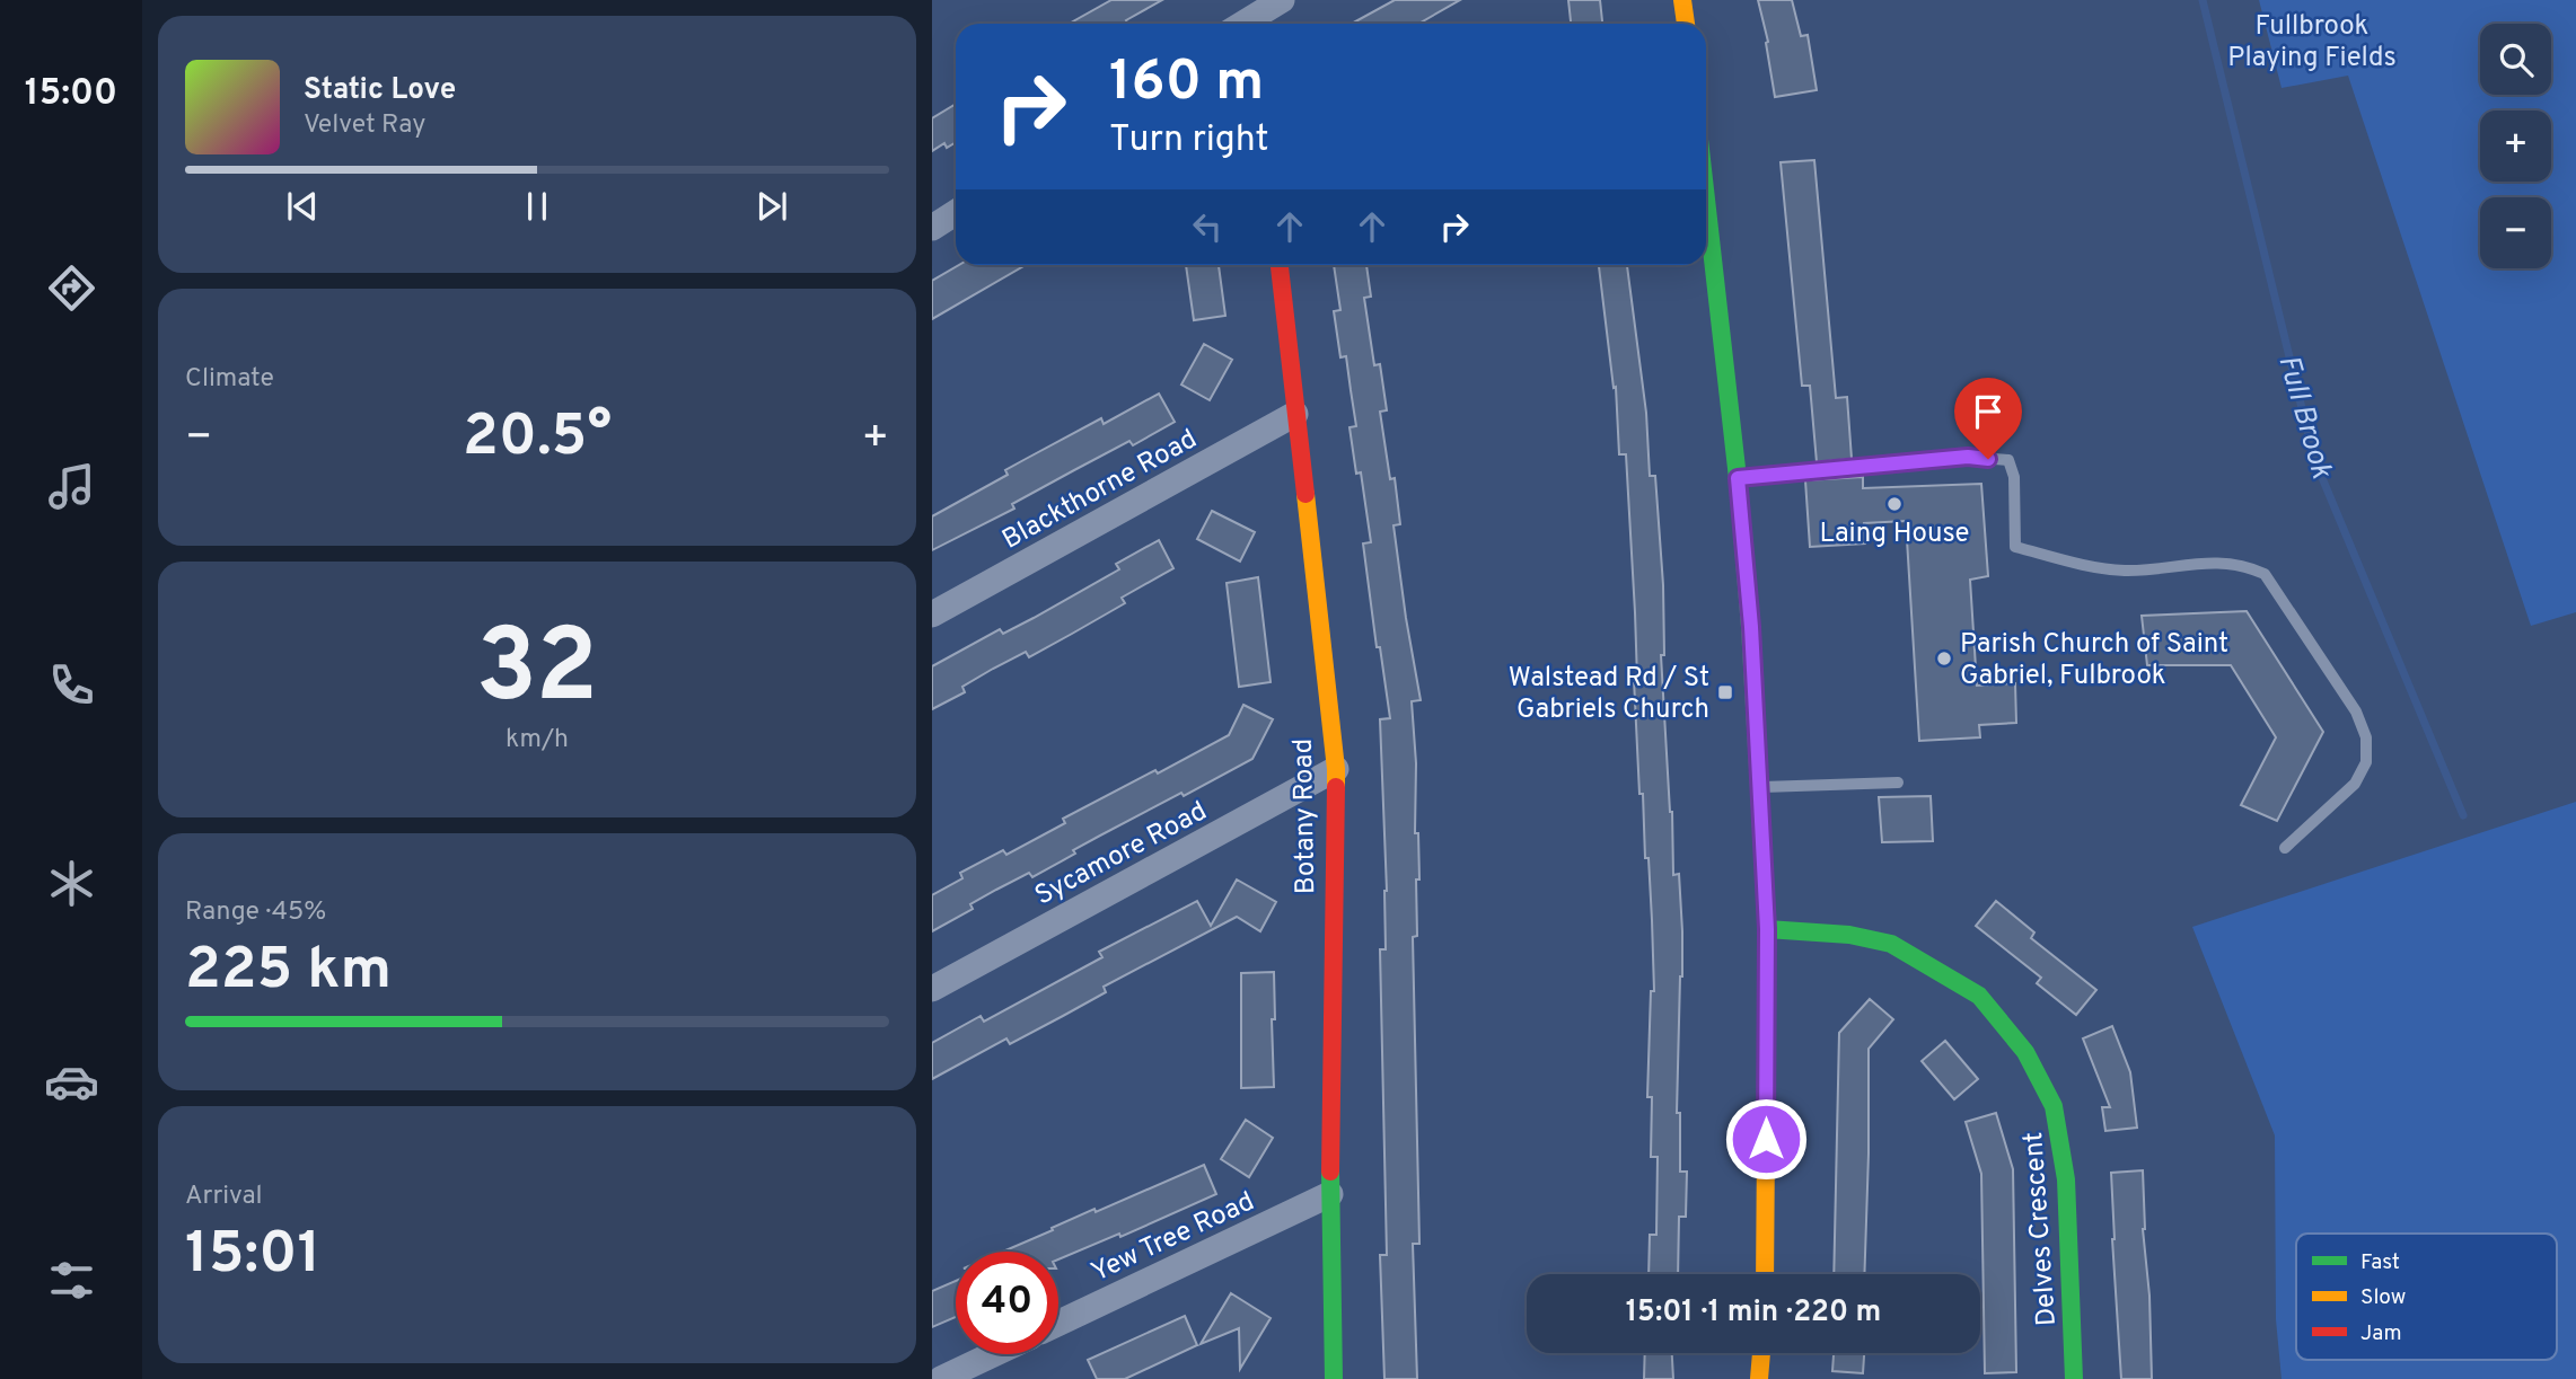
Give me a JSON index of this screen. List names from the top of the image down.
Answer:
{
  "streets": {
    "street": [
      "Blackthorne Road",
      "Botany Road",
      "Sycamore Road",
      "Delves Crescent",
      "Yew Tree Road"
    ]
  },
  "crossings": [
    ["Blackthorne Road", "Botany Road"],
    ["Botany Road", "Sycamore Road"],
    ["Botany Road", "Yew Tree Road"]
  ],
  "water": ["Full Brook"],
  "parks": ["Fullbrook Playing Fields"],
  "places": {
    "other": ["Laing House", "Parish Church of Saint Gabriel, Fulbrook"],
    "transit": ["Walstead Rd / St Gabriels Church"]
  },
  "legend": ["Fast", "Slow", "Jam"],
  "page": {
    "tabs": "15:00",
    "map_buttons": ["+", "−"],
    "turn": ["160 m", "Turn right"],
    "song": ["Static Love", "Velvet Ray"],
    "tile": [
      "Climate",
      ["32", "km/h"],
      ["Range · 45%", "225 km"],
      ["Arrival", "15:01"]
    ],
    "heat": ["−", "20.5°", "+"],
    "limit": "40",
    "trip": "15:01 · 1 min · 220 m"
  }
}
